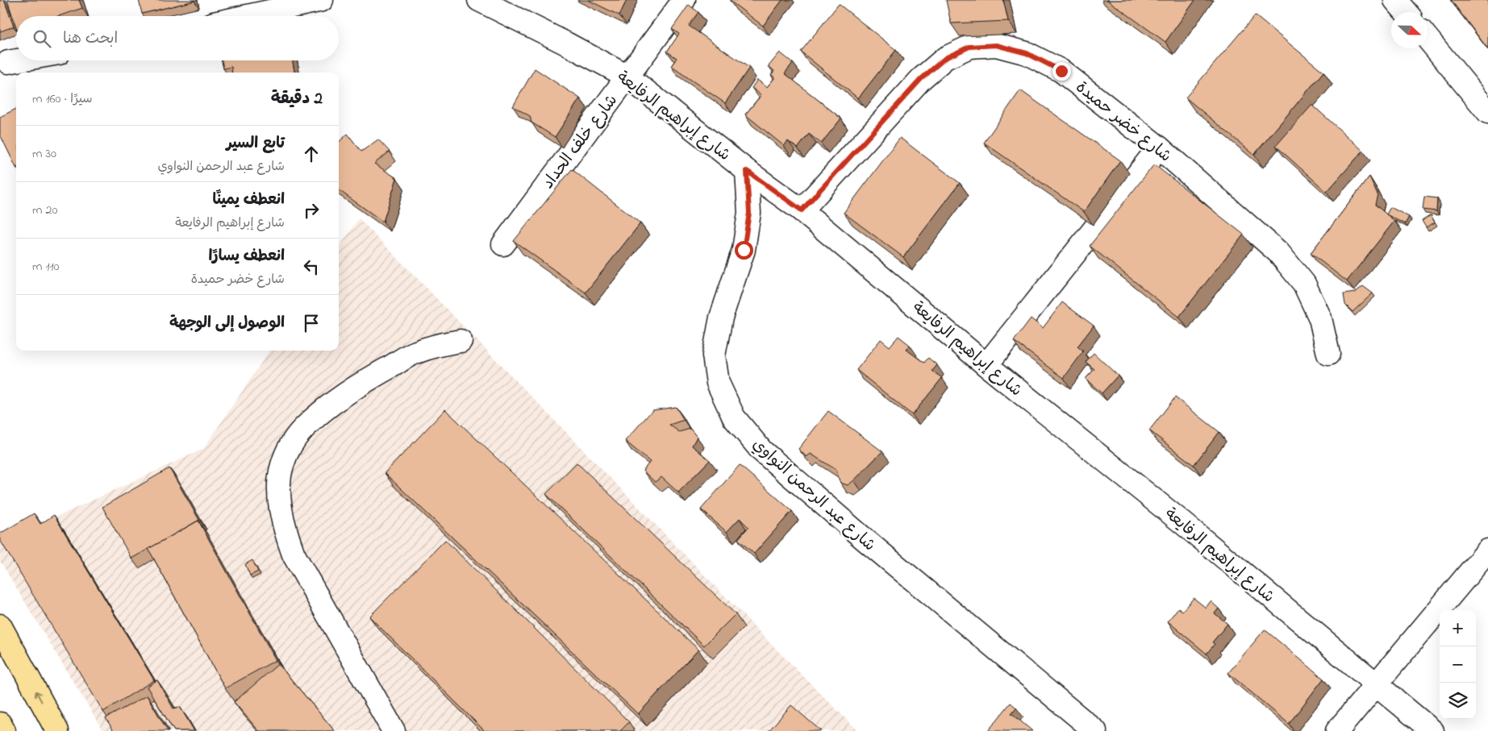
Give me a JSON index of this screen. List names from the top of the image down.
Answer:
{
  "streets": {
    "street": [
      "شارع إبراهيم الرفايعة",
      "شارع خضر حميدة",
      "شارع خلف الحداد",
      "شارع عبد الرحمن النواوي"
    ]
  },
  "crossings": [
    ["شارع إبراهيم الرفايعة", "شارع خضر حميدة"],
    ["شارع إبراهيم الرفايعة", "شارع خلف الحداد"],
    ["شارع إبراهيم الرفايعة", "شارع عبد الرحمن النواوي"]
  ],
  "north": "right",
  "page": {
    "search": "ابحث هنا",
    "heading": ["2 دقيقة", "سيرًا · 160 m"],
    "list": [
      ["تابع السير", "شارع عبد الرحمن النواوي", "30 m"],
      ["انعطف يمينًا", "شارع إبراهيم الرفايعة", "20 m"],
      ["انعطف يسارًا", "شارع خضر حميدة", "110 m"],
      "الوصول إلى الوجهة"
    ],
    "map_buttons": ["+", "−"]
  }
}
